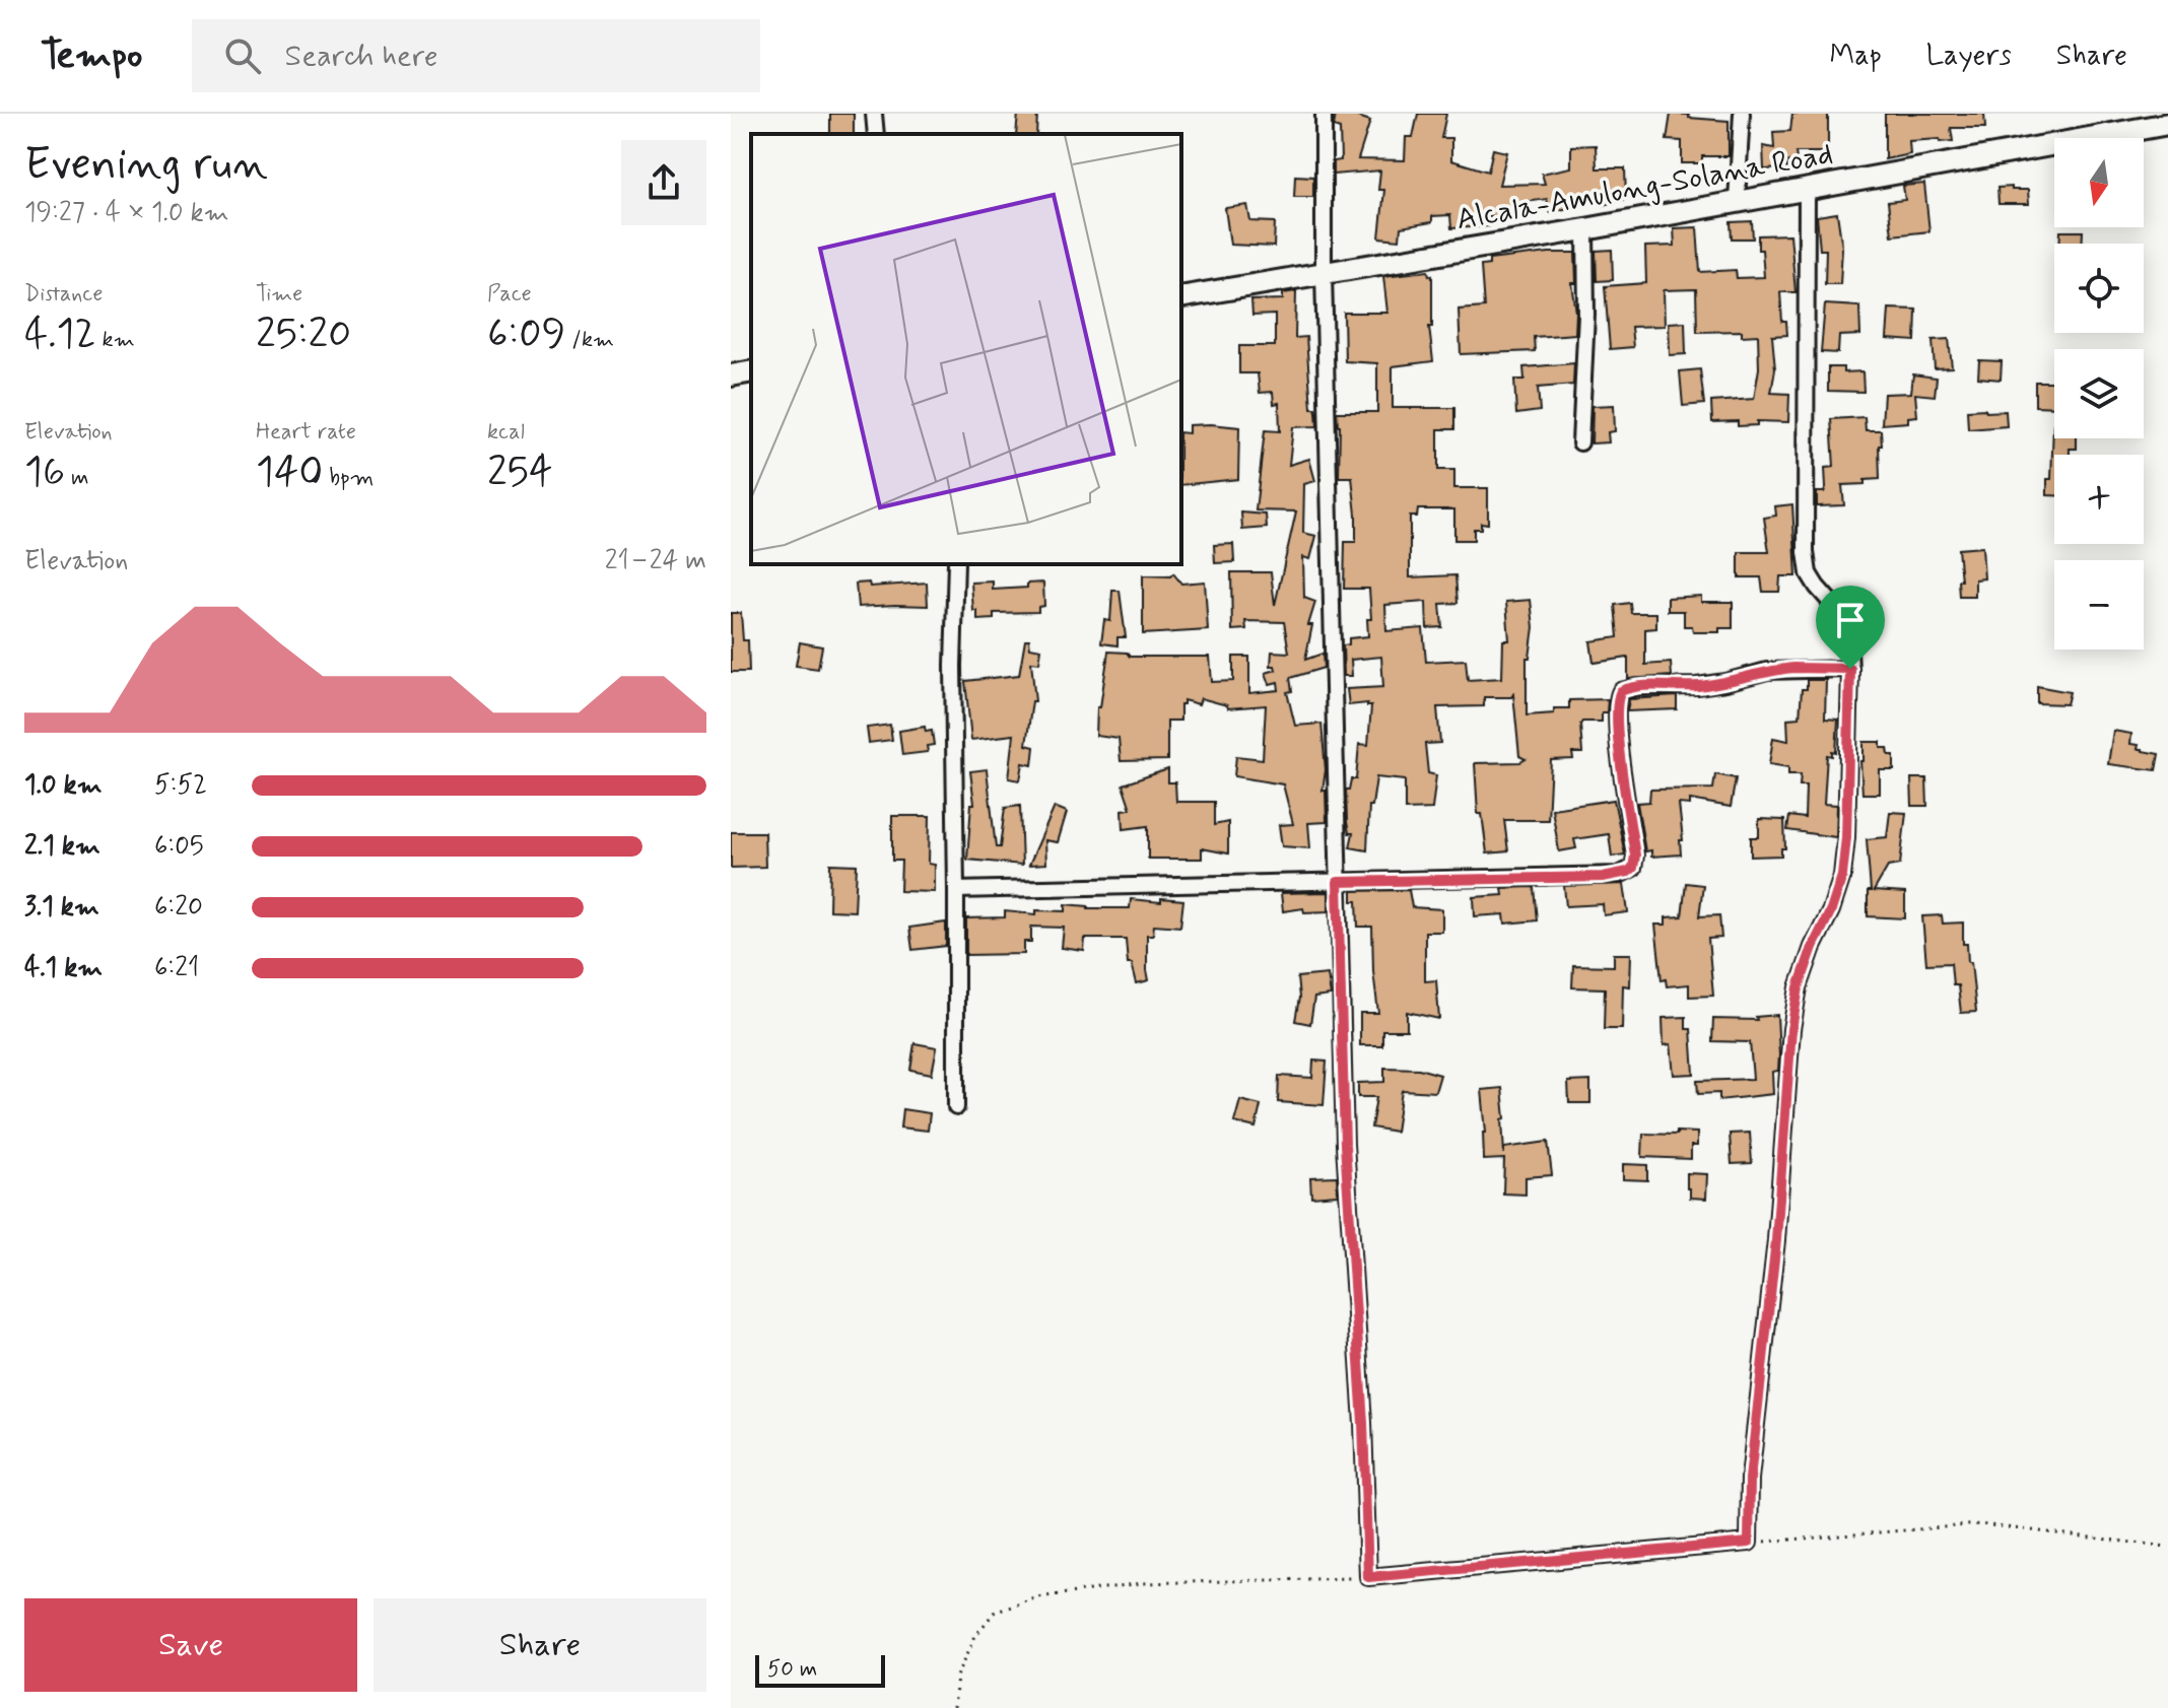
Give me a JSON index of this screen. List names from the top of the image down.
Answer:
{
  "streets": {
    "main road": ["Alcala-Amulong-Solana Road"]
  },
  "scale_bar": "50 m",
  "north": "bottom",
  "page": {
    "header": "Tempo",
    "search": "Search here",
    "nav": ["Map", "Layers", "Share"],
    "heading": ["Evening run", "19:27 · 4 × 1.0 km"],
    "map_buttons": ["+", "−"],
    "stats": [
      ["Distance", "4.12 km"],
      ["Time", "25:20"],
      ["Pace", "6:09 /km"],
      ["Elevation", "16 m"],
      ["Heart rate", "140 bpm"],
      ["kcal", "254"]
    ],
    "chart": ["Elevation", "21–24 m"],
    "list": [
      {
        "name": "1.0 km",
        "note": "5:52"
      },
      {
        "name": "2.1 km",
        "note": "6:05"
      },
      {
        "name": "3.1 km",
        "note": "6:20"
      },
      {
        "name": "4.1 km",
        "note": "6:21"
      }
    ],
    "buttons": ["Save", "Share"],
    "scale": "50 m"
  }
}
